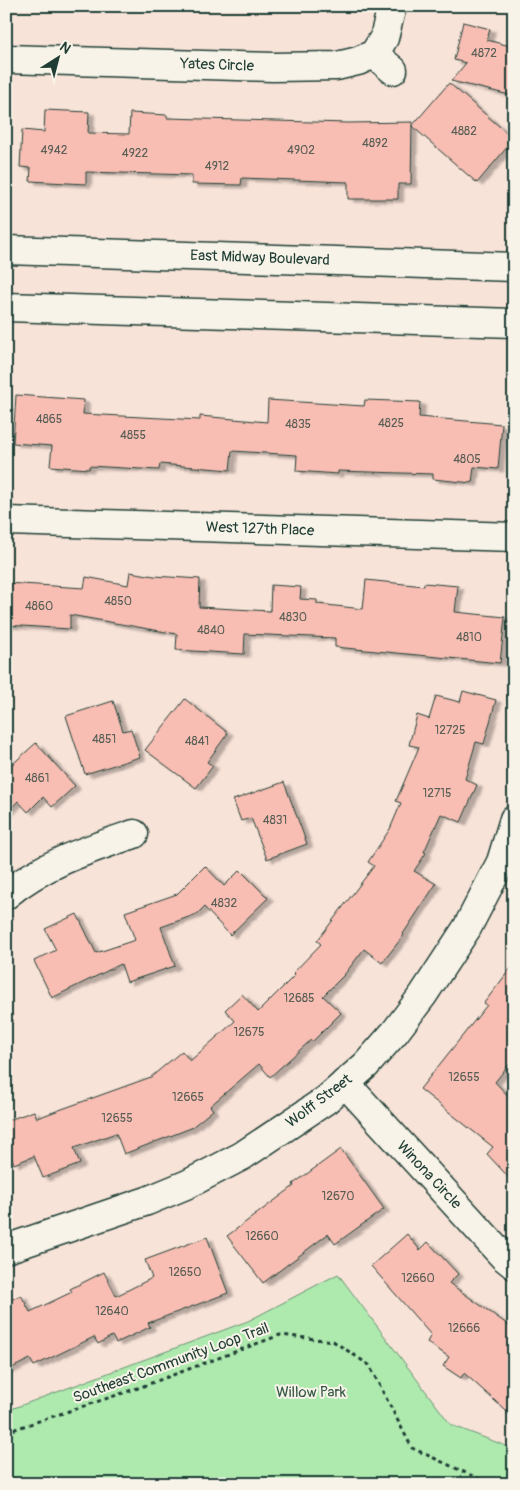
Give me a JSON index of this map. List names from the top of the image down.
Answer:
{
  "streets": {
    "street": [
      "Yates Circle",
      "East Midway Boulevard",
      "West 127th Place",
      "Wolff Street",
      "Winona Circle"
    ],
    "path": ["Southeast Community Loop Trail"]
  },
  "crossings": [
    ["Wolff Street", "Winona Circle"]
  ],
  "parks": ["Willow Park"],
  "house_numbers": [
    "4872",
    "4882",
    "4892",
    "4942",
    "4902",
    "4922",
    "4912",
    "4865",
    "4825",
    "4835",
    "4855",
    "4805",
    "4850",
    "4860",
    "4830",
    "4840",
    "4810",
    "12725",
    "4851",
    "4841",
    "4861",
    "12715",
    "4831",
    "4832",
    "12685",
    "12675",
    "12655",
    "12665",
    "12655",
    "12670",
    "12660",
    "12650",
    "12660",
    "12640",
    "12666"
  ],
  "north": "top right"
}
